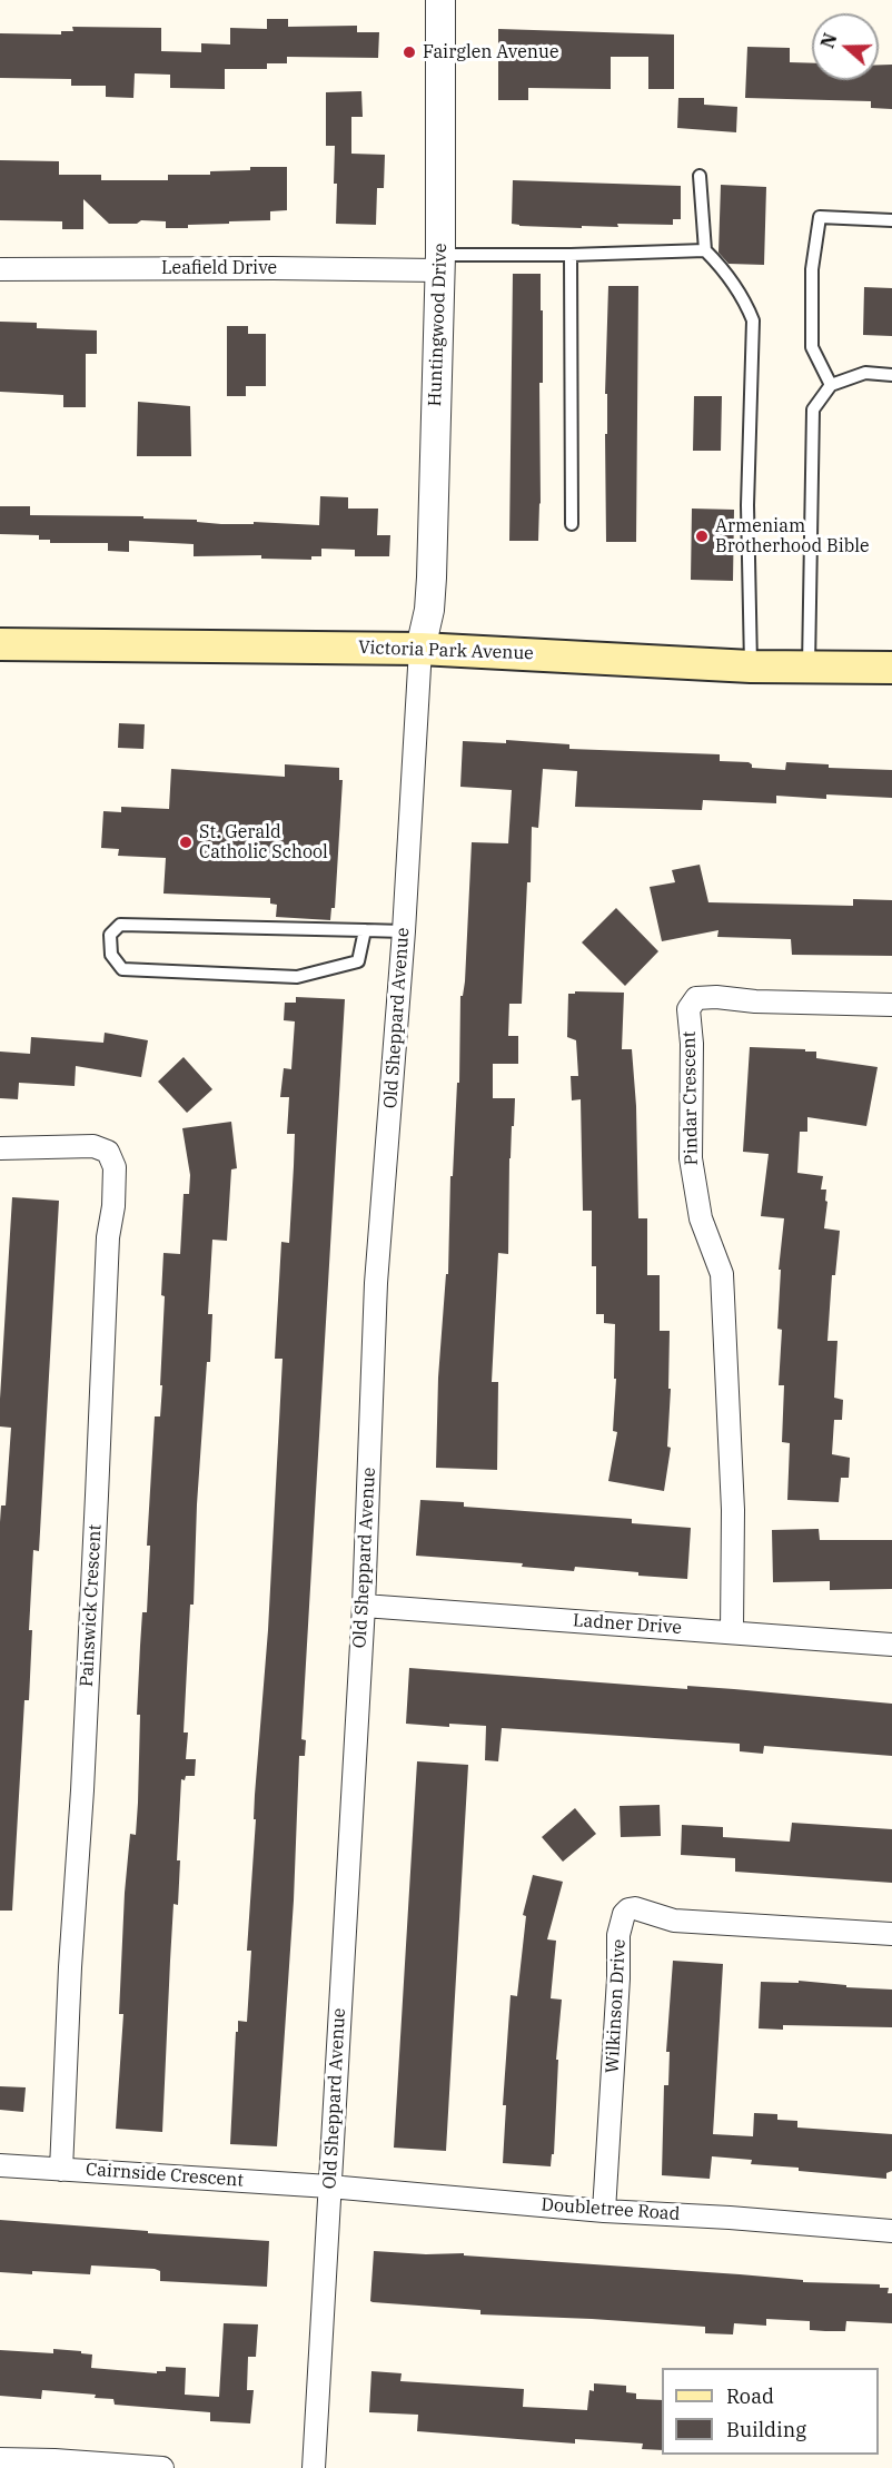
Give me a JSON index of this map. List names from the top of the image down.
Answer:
{
  "streets": {
    "main road": ["Victoria Park Avenue"],
    "street": [
      "Leafield Drive",
      "Huntingwood Drive",
      "Old Sheppard Avenue",
      "Pindar Crescent",
      "Painswick Crescent",
      "Ladner Drive",
      "Wilkinson Drive",
      "Cairnside Crescent",
      "Doubletree Road"
    ]
  },
  "crossings": [
    ["Leafield Drive", "Huntingwood Drive"],
    ["Huntingwood Drive", "Victoria Park Avenue"],
    ["Huntingwood Drive", "Old Sheppard Avenue"],
    ["Victoria Park Avenue", "Old Sheppard Avenue"],
    ["Old Sheppard Avenue", "Ladner Drive"],
    ["Old Sheppard Avenue", "Cairnside Crescent"],
    ["Old Sheppard Avenue", "Doubletree Road"],
    ["Pindar Crescent", "Ladner Drive"],
    ["Painswick Crescent", "Cairnside Crescent"],
    ["Wilkinson Drive", "Doubletree Road"],
    ["Cairnside Crescent", "Doubletree Road"]
  ],
  "places": ["Fairglen Avenue", "Armeniam Brotherhood Bible", "St. Gerald Catholic School"],
  "legend": ["Road", "Building"],
  "north": "left"
}
